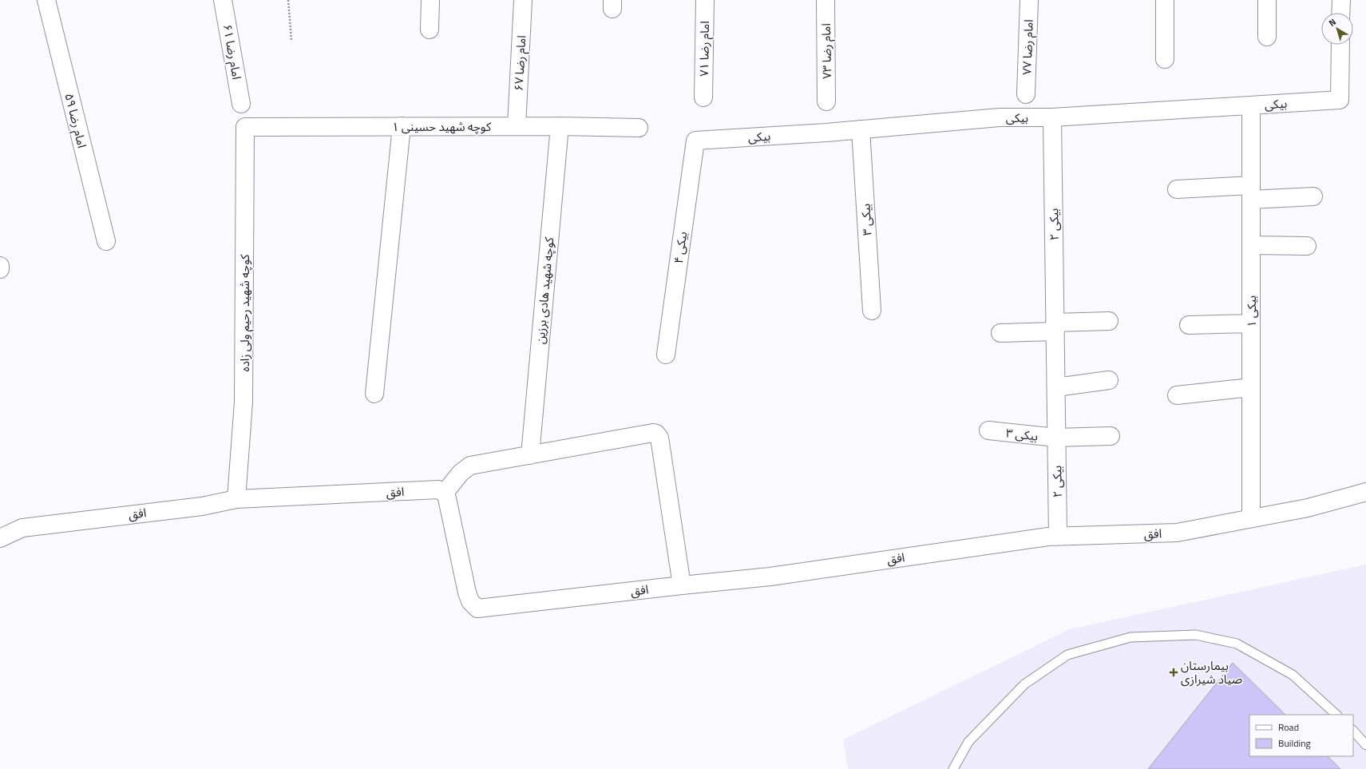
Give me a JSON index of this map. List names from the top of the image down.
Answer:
{
  "streets": {
    "street": [
      "امام رضا ۷۷",
      "امام رضا ۷۱",
      "امام رضا ۷۳",
      "امام رضا ۶۱",
      "امام رضا ۶۷",
      "بیکی",
      "۵۹ امام رضا",
      "کوچه شهید حسینی ۱",
      "۳ بیکی",
      "۲ بیکی",
      "۴ بیکی",
      "کوچه شهید هادی برزین",
      "۱ بیکی",
      "کوچه شهید رحیم ولی زاده",
      "افق"
    ]
  },
  "crossings": [
    ["امام رضا ۶۷", "کوچه شهید حسینی ۱"],
    ["بیکی", "۳ بیکی"],
    ["بیکی", "۲ بیکی"],
    ["بیکی", "۴ بیکی"],
    ["بیکی", "۱ بیکی"],
    ["کوچه شهید حسینی ۱", "کوچه شهید هادی برزین"],
    ["کوچه شهید حسینی ۱", "کوچه شهید رحیم ولی زاده"],
    ["۳ بیکی", "۲ بیکی"],
    ["۲ بیکی", "افق"],
    ["۱ بیکی", "افق"],
    ["کوچه شهید رحیم ولی زاده", "افق"]
  ],
  "places": {
    "health": ["بیمارستان صیاد شیرازی"]
  },
  "legend": ["Road", "Building"],
  "north": "top left"
}
